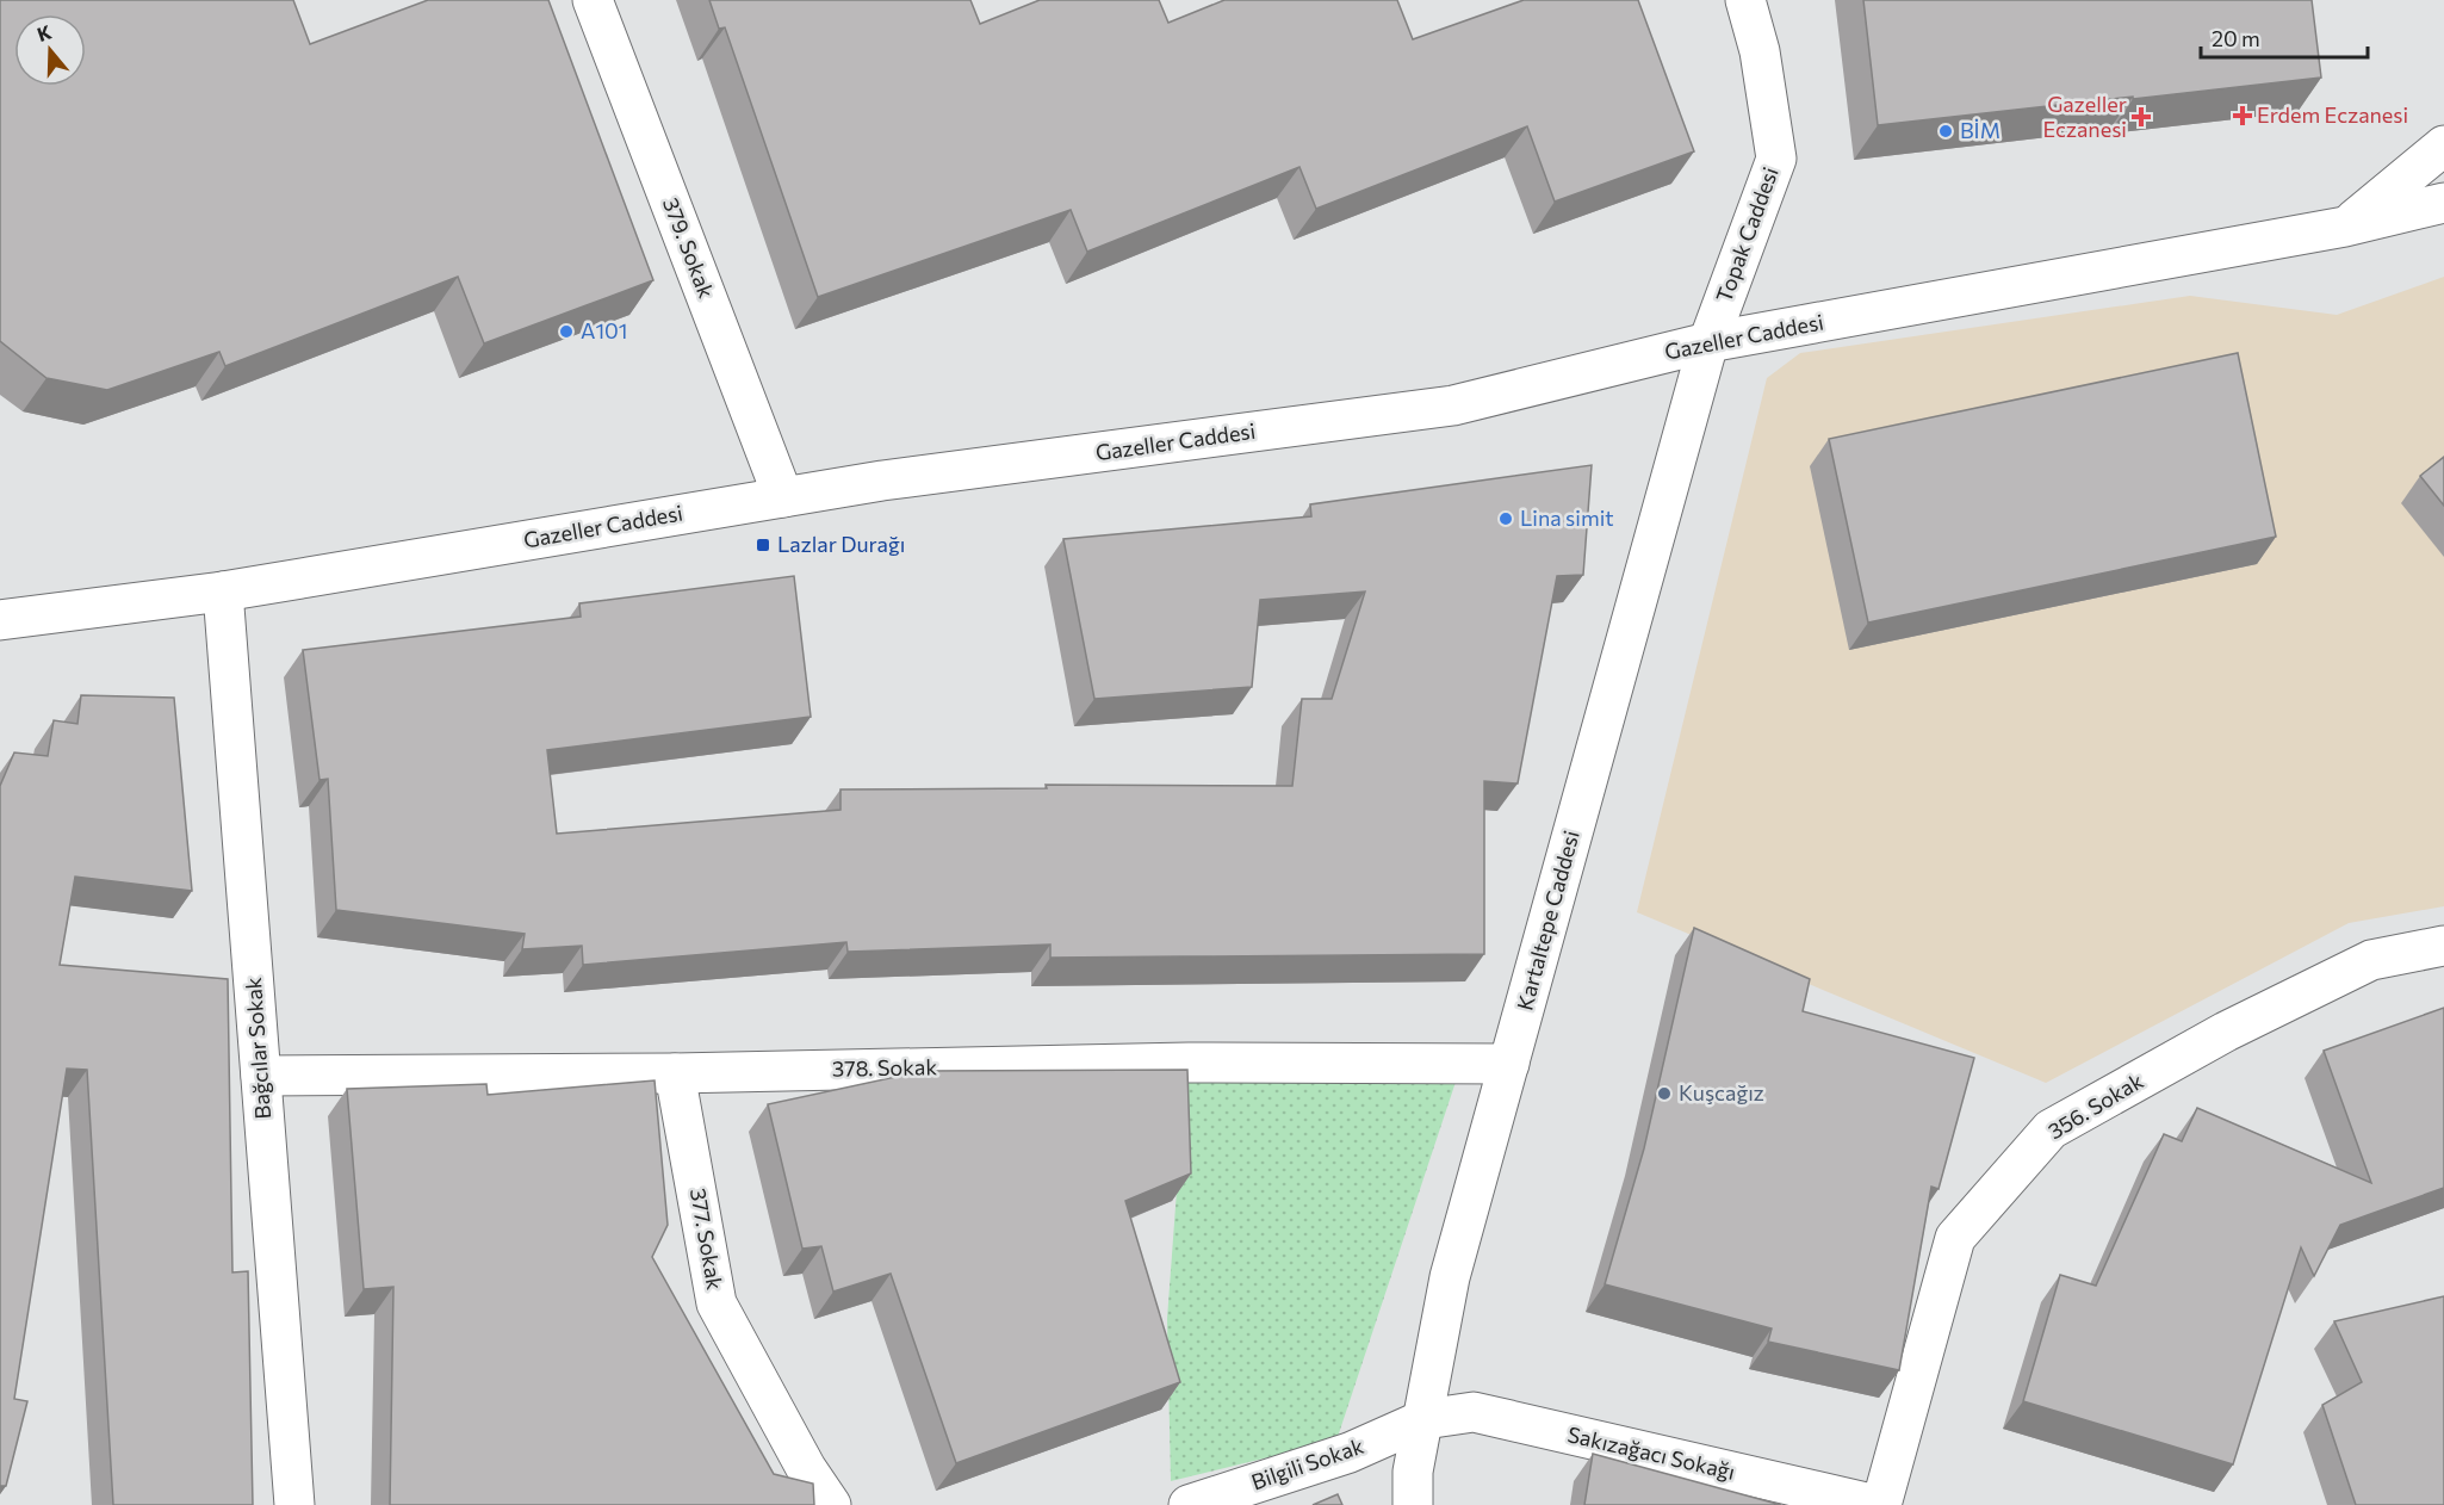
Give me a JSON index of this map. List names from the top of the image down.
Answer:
{
  "streets": {
    "street": [
      "Topak Caddesi",
      "379. Sokak",
      "Gazeller Caddesi",
      "Kartaltepe Caddesi",
      "Bağcılar Sokak",
      "378. Sokak",
      "356. Sokak",
      "377. Sokak",
      "Sakızağacı Sokağı",
      "Bilgili Sokak"
    ]
  },
  "crossings": [
    ["Topak Caddesi", "Gazeller Caddesi"],
    ["Topak Caddesi", "Kartaltepe Caddesi"],
    ["379. Sokak", "Gazeller Caddesi"],
    ["Gazeller Caddesi", "Kartaltepe Caddesi"],
    ["Gazeller Caddesi", "Bağcılar Sokak"],
    ["Kartaltepe Caddesi", "378. Sokak"],
    ["Kartaltepe Caddesi", "Sakızağacı Sokağı"],
    ["Kartaltepe Caddesi", "Bilgili Sokak"],
    ["Bağcılar Sokak", "378. Sokak"],
    ["378. Sokak", "377. Sokak"],
    ["356. Sokak", "Sakızağacı Sokağı"],
    ["Sakızağacı Sokağı", "Bilgili Sokak"]
  ],
  "places": {
    "health": ["Erdem Eczanesi", "Gazeller Eczanesi"],
    "other": [
      "BİM",
      "A101",
      "Lina simit",
      "Kuşcağız"
    ],
    "transit": ["Lazlar Durağı"]
  },
  "scale_bar": "20 m",
  "north": "top"
}
